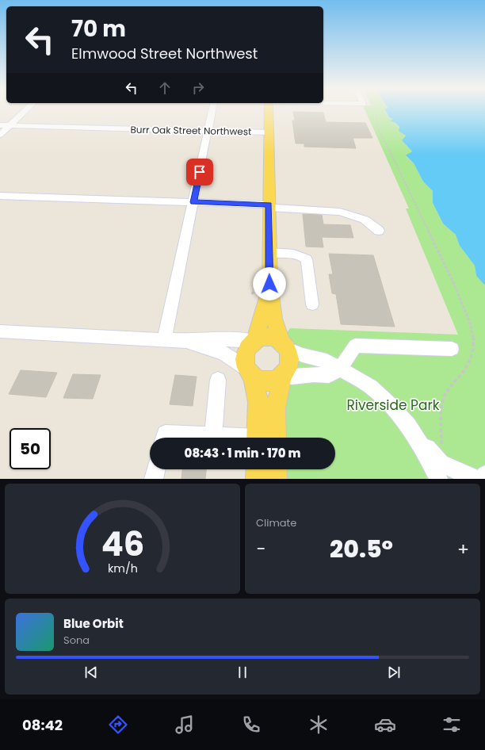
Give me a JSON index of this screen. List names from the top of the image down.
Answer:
{
  "streets": {
    "street": ["Burr Oak Street Northwest"]
  },
  "parks": ["Riverside Park"],
  "page": {
    "turn": ["70 m", "Elmwood Street Northwest"],
    "limit": "50",
    "trip": "08:43 · 1 min · 170 m",
    "tile": "Climate",
    "heat": ["−", "20.5°", "+"],
    "song": ["Blue Orbit", "Sona"],
    "tabs": "08:42",
    "gauge": ["46", "km/h"]
  }
}
